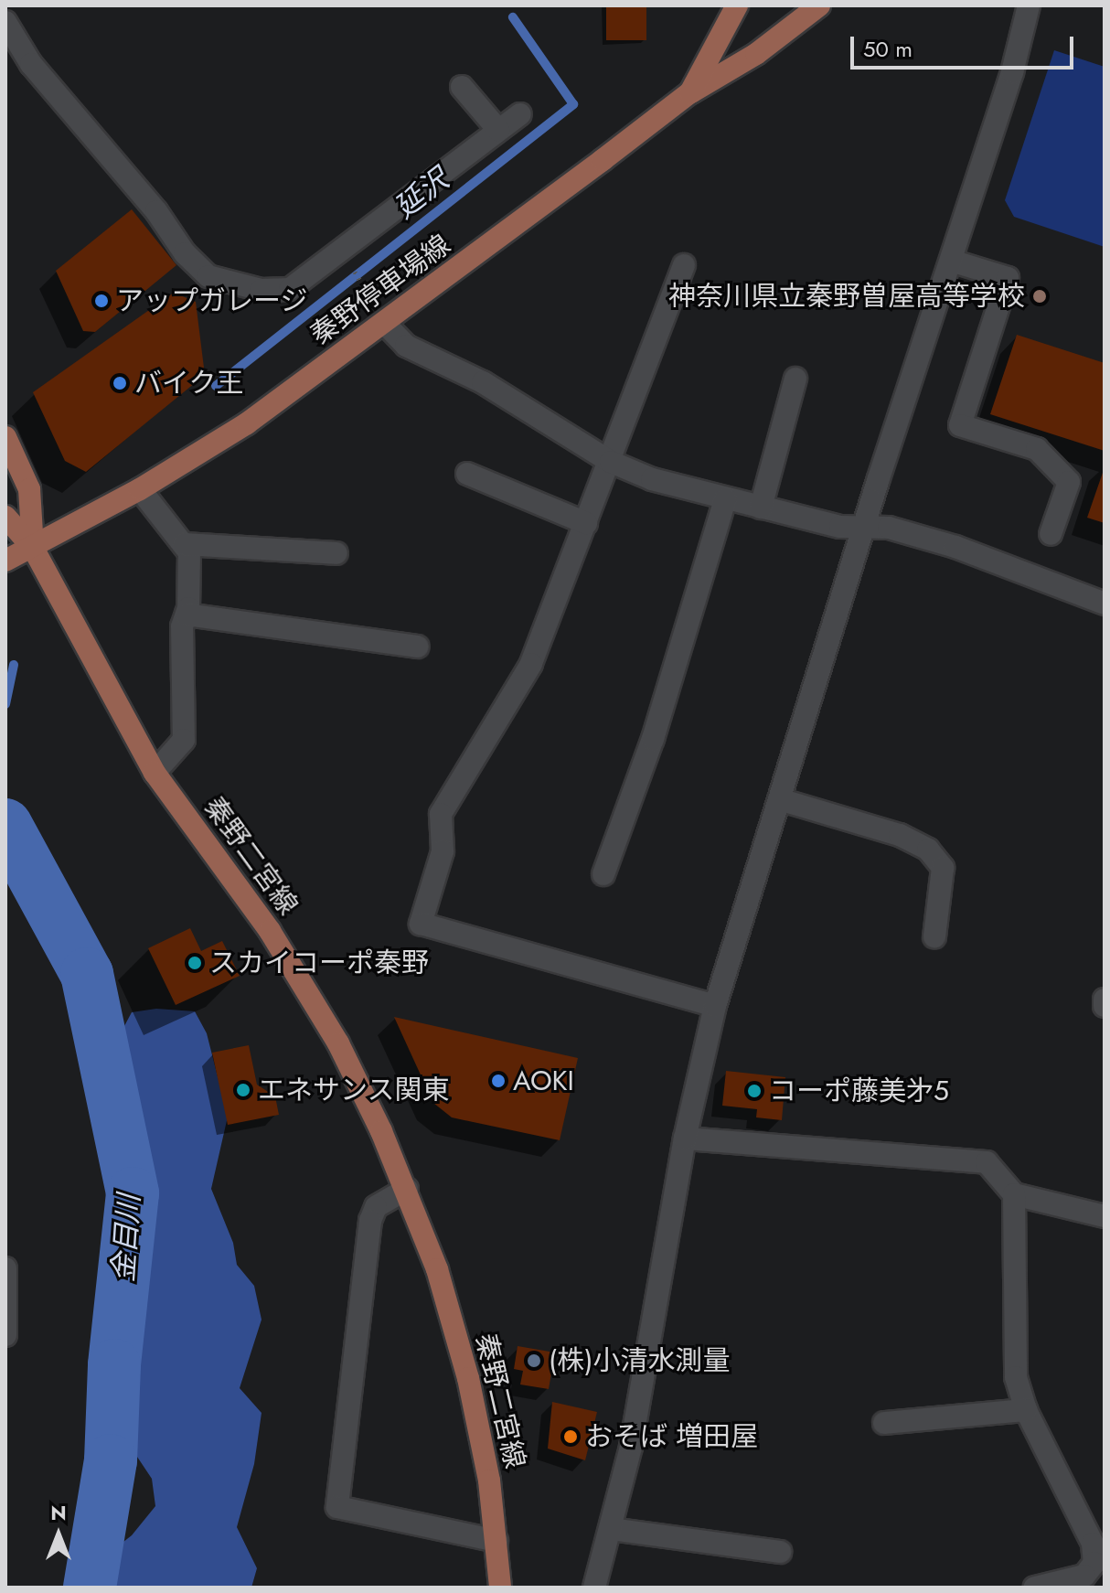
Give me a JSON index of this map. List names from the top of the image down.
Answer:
{
  "streets": {
    "main road": ["秦野停車場線", "秦野二宮線"]
  },
  "crossings": [
    ["秦野停車場線", "秦野二宮線"]
  ],
  "water": ["延沢", "金目川"],
  "places": [
    "神奈川県立秦野曽屋高等学校",
    "アップガレージ",
    "バイク王",
    "スカイコーポ秦野",
    "AOKI",
    "エネサンス関東",
    "コーポ藤美㐧5",
    "(株)小清水測量",
    "おそば 増田屋"
  ],
  "scale_bar": "50 m",
  "north": "top"
}
